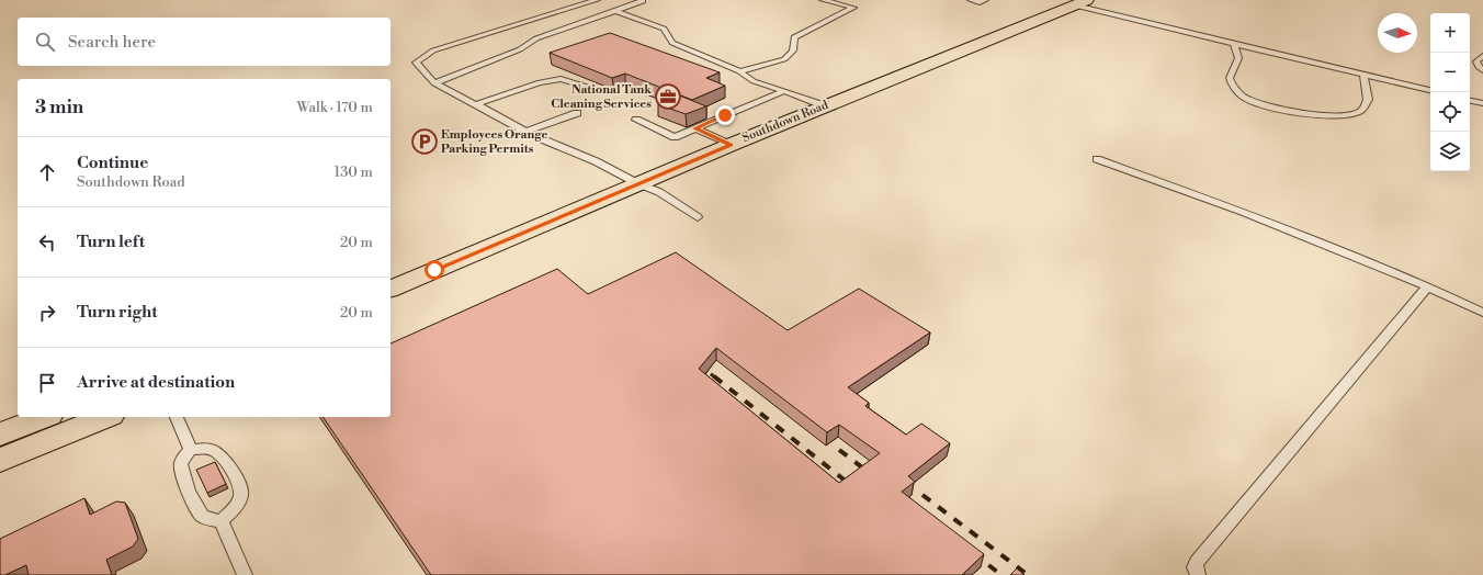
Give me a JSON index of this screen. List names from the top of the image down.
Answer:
{
  "streets": {
    "main road": ["Southdown Road"]
  },
  "places": {
    "office": ["National Tank Cleaning Services"],
    "parking": ["Employees Orange Parking Permits"]
  },
  "north": "right",
  "page": {
    "map_buttons": ["+", "−"],
    "search": "Search here",
    "heading": ["3 min", "Walk · 170 m"],
    "list": [
      ["Continue", "Southdown Road", "130 m"],
      ["Turn left", "20 m"],
      ["Turn right", "20 m"],
      "Arrive at destination"
    ]
  }
}
